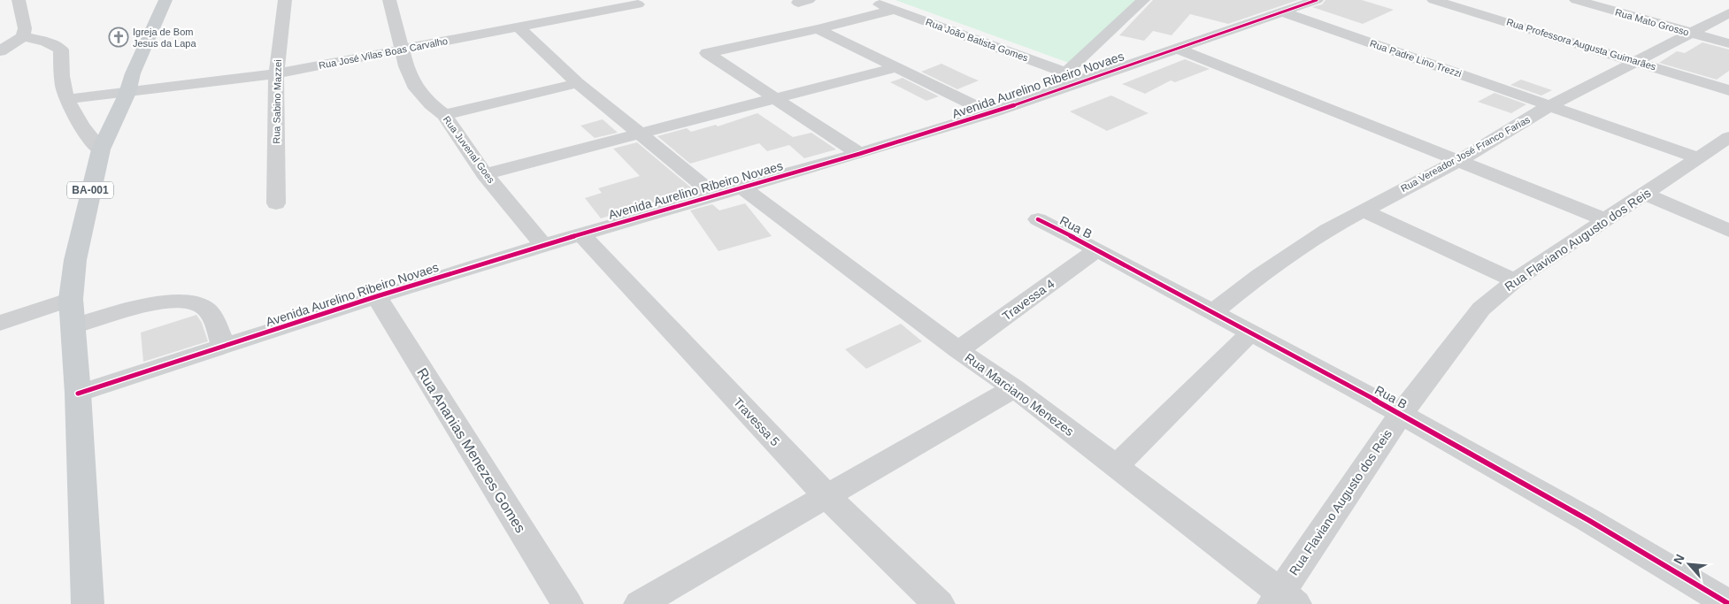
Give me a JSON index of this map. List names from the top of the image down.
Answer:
{
  "streets": {
    "main road": ["BA-001"],
    "street": [
      "Rua Mato Grosso",
      "Rua João Batista Gomes",
      "Rua Professora Augusta Guimarães",
      "Rua José Vilas Boas Carvalho",
      "Rua Padre Lino Trezzi",
      "Avenida Aurelino Ribeiro Novaes",
      "Rua Sabino Mazzei",
      "Rua Juvenal Goes",
      "Rua Vereador José Franco Farias",
      "Rua B",
      "Rua Flaviano Augusto dos Reis",
      "Travessa 4",
      "Rua Marciano Menezes",
      "Travessa 5",
      "Rua Ananias Menezes Gomes"
    ]
  },
  "crossings": [
    ["Rua Mato Grosso", "Rua Vereador José Franco Farias"],
    ["Rua João Batista Gomes", "Avenida Aurelino Ribeiro Novaes"],
    ["Rua Professora Augusta Guimarães", "Rua Vereador José Franco Farias"],
    ["Rua José Vilas Boas Carvalho", "Rua Sabino Mazzei"],
    ["Rua José Vilas Boas Carvalho", "Rua Juvenal Goes"],
    ["Rua José Vilas Boas Carvalho", "BA-001"],
    ["Rua Padre Lino Trezzi", "Avenida Aurelino Ribeiro Novaes"],
    ["Rua Padre Lino Trezzi", "Rua Vereador José Franco Farias"],
    ["Rua Padre Lino Trezzi", "Rua Flaviano Augusto dos Reis"],
    ["Avenida Aurelino Ribeiro Novaes", "Rua Juvenal Goes"],
    ["Avenida Aurelino Ribeiro Novaes", "BA-001"],
    ["Avenida Aurelino Ribeiro Novaes", "Rua Marciano Menezes"],
    ["Avenida Aurelino Ribeiro Novaes", "Travessa 5"],
    ["Avenida Aurelino Ribeiro Novaes", "Rua Ananias Menezes Gomes"],
    ["Rua Vereador José Franco Farias", "Rua B"],
    ["Rua B", "Rua Flaviano Augusto dos Reis"],
    ["Rua B", "Travessa 4"],
    ["Rua Flaviano Augusto dos Reis", "Rua Marciano Menezes"],
    ["Travessa 4", "Rua Marciano Menezes"]
  ],
  "places": {
    "church": ["Igreja de Bom Jesus da Lapa"]
  },
  "north": "top left"
}
